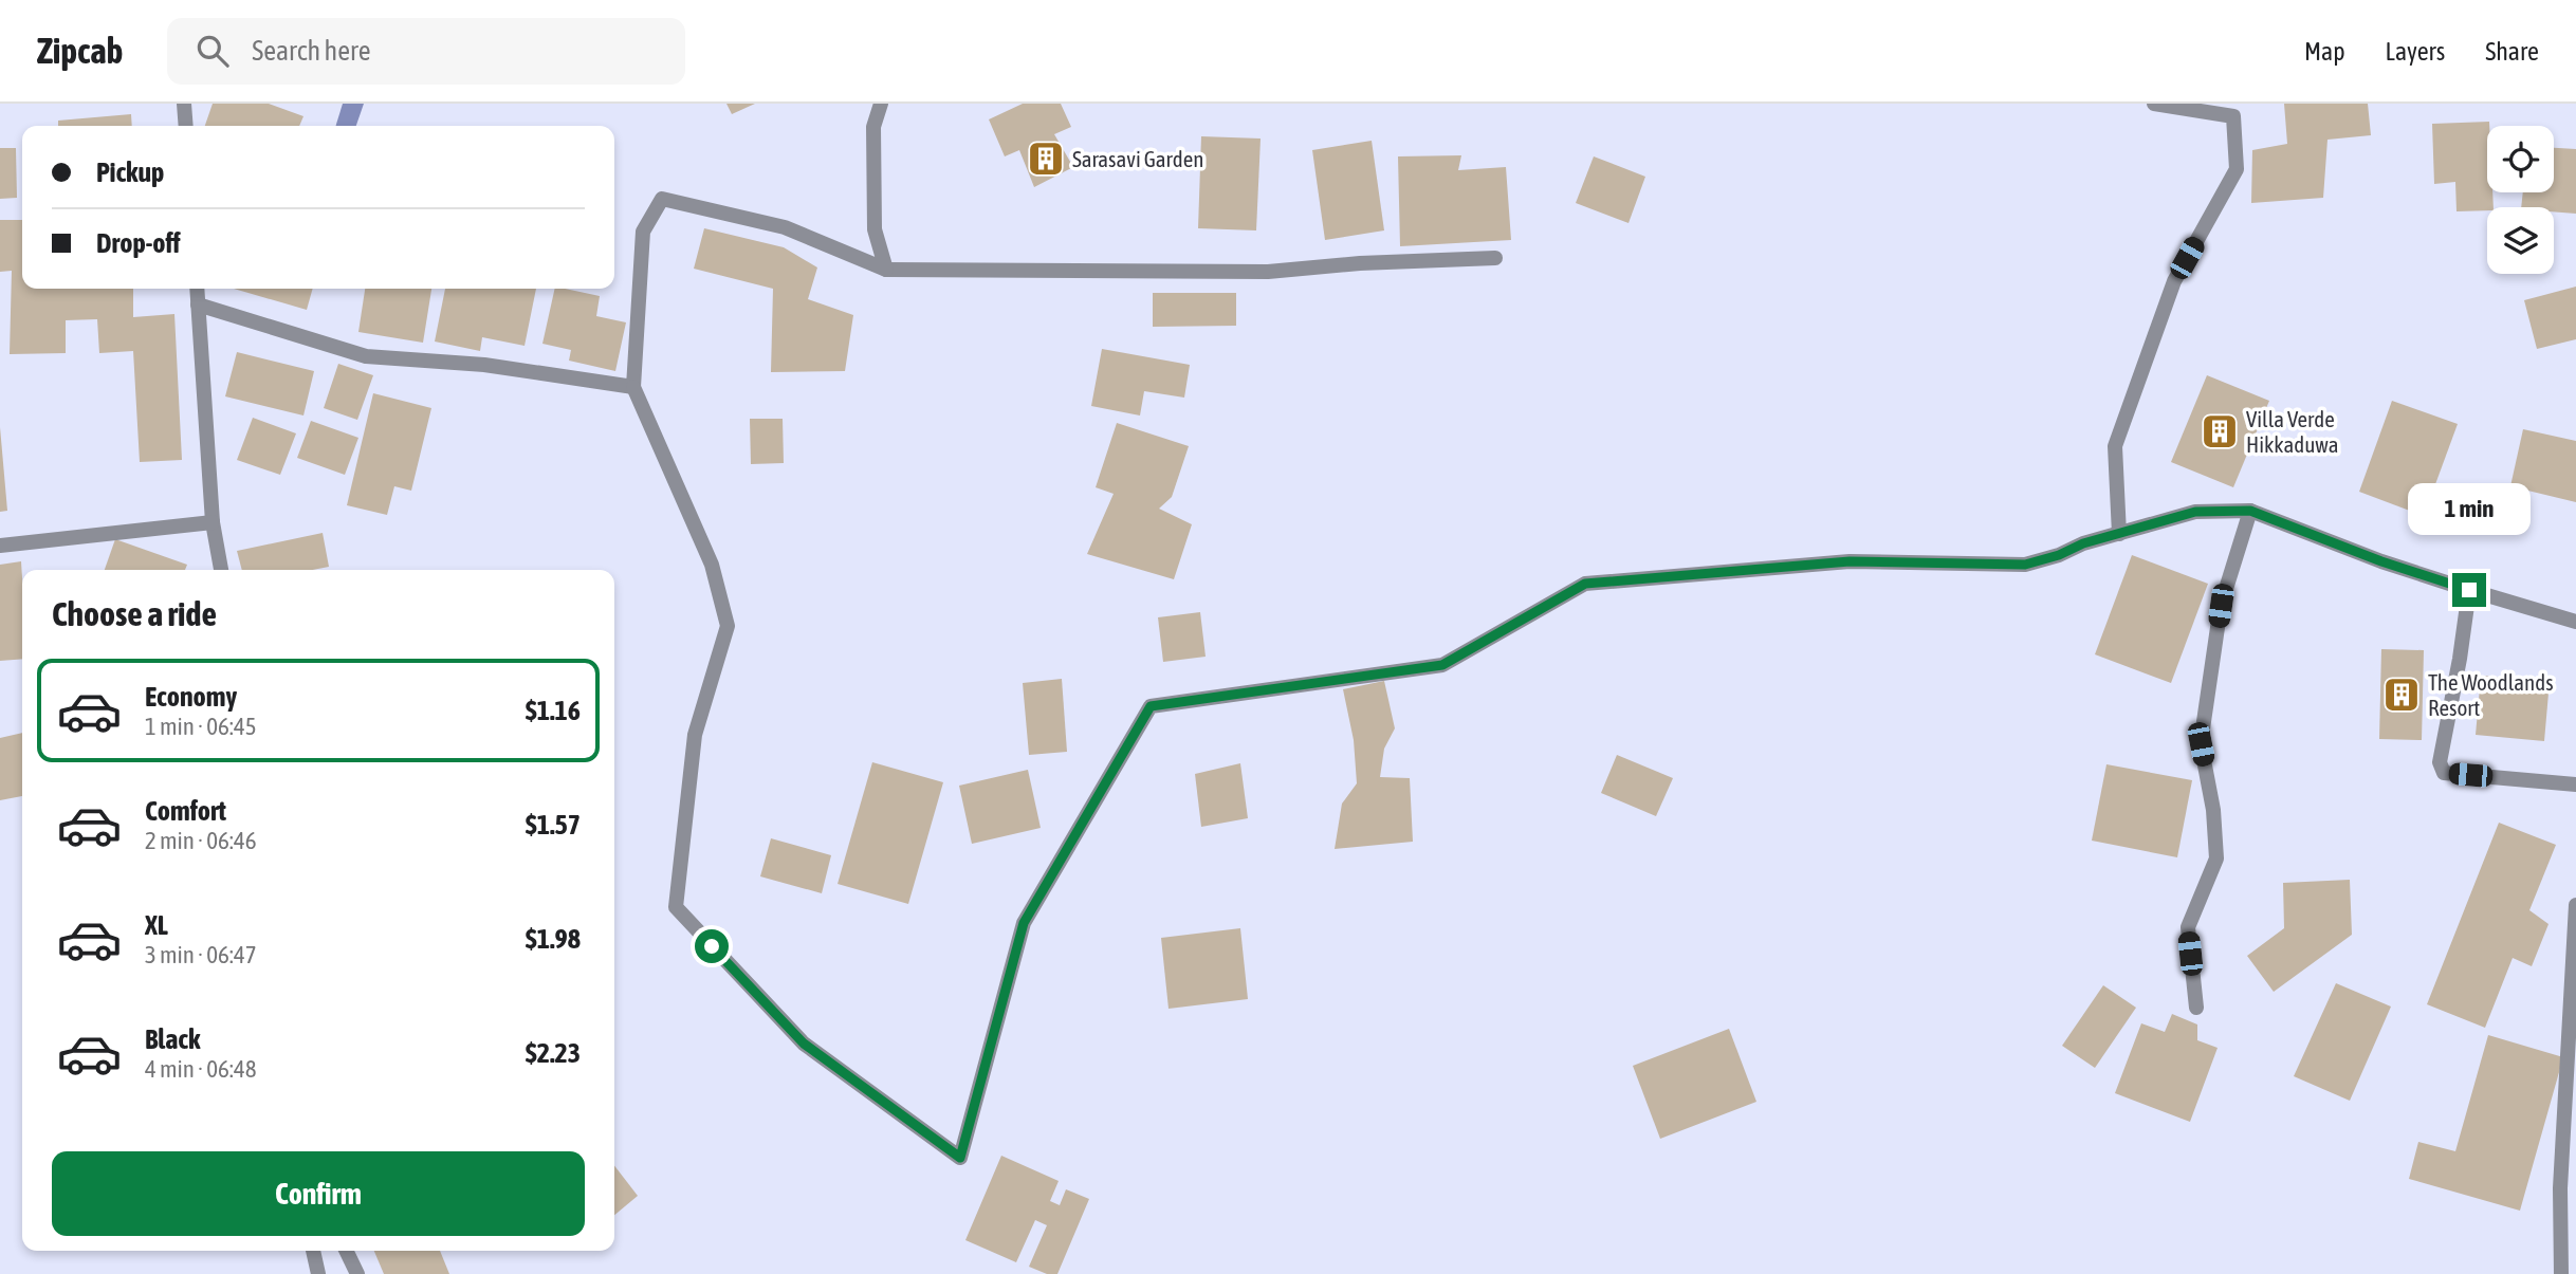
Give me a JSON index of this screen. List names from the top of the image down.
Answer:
{
  "places": {
    "building": ["Sarasavi Garden", "Villa Verde Hikkaduwa", "The Woodlands Resort"]
  },
  "page": {
    "header": "Zipcab",
    "search": "Search here",
    "nav": ["Map", "Layers", "Share"],
    "banner": ["Pickup", "Drop-off"],
    "bubble": "1 min",
    "heading": "Choose a ride",
    "list": [
      {
        "name": "Economy",
        "note": "1 min · 06:45",
        "value": "$1.16"
      },
      {
        "name": "Comfort",
        "note": "2 min · 06:46",
        "value": "$1.57"
      },
      {
        "name": "XL",
        "note": "3 min · 06:47",
        "value": "$1.98"
      },
      {
        "name": "Black",
        "note": "4 min · 06:48",
        "value": "$2.23"
      }
    ],
    "buttons": "Confirm"
  }
}
